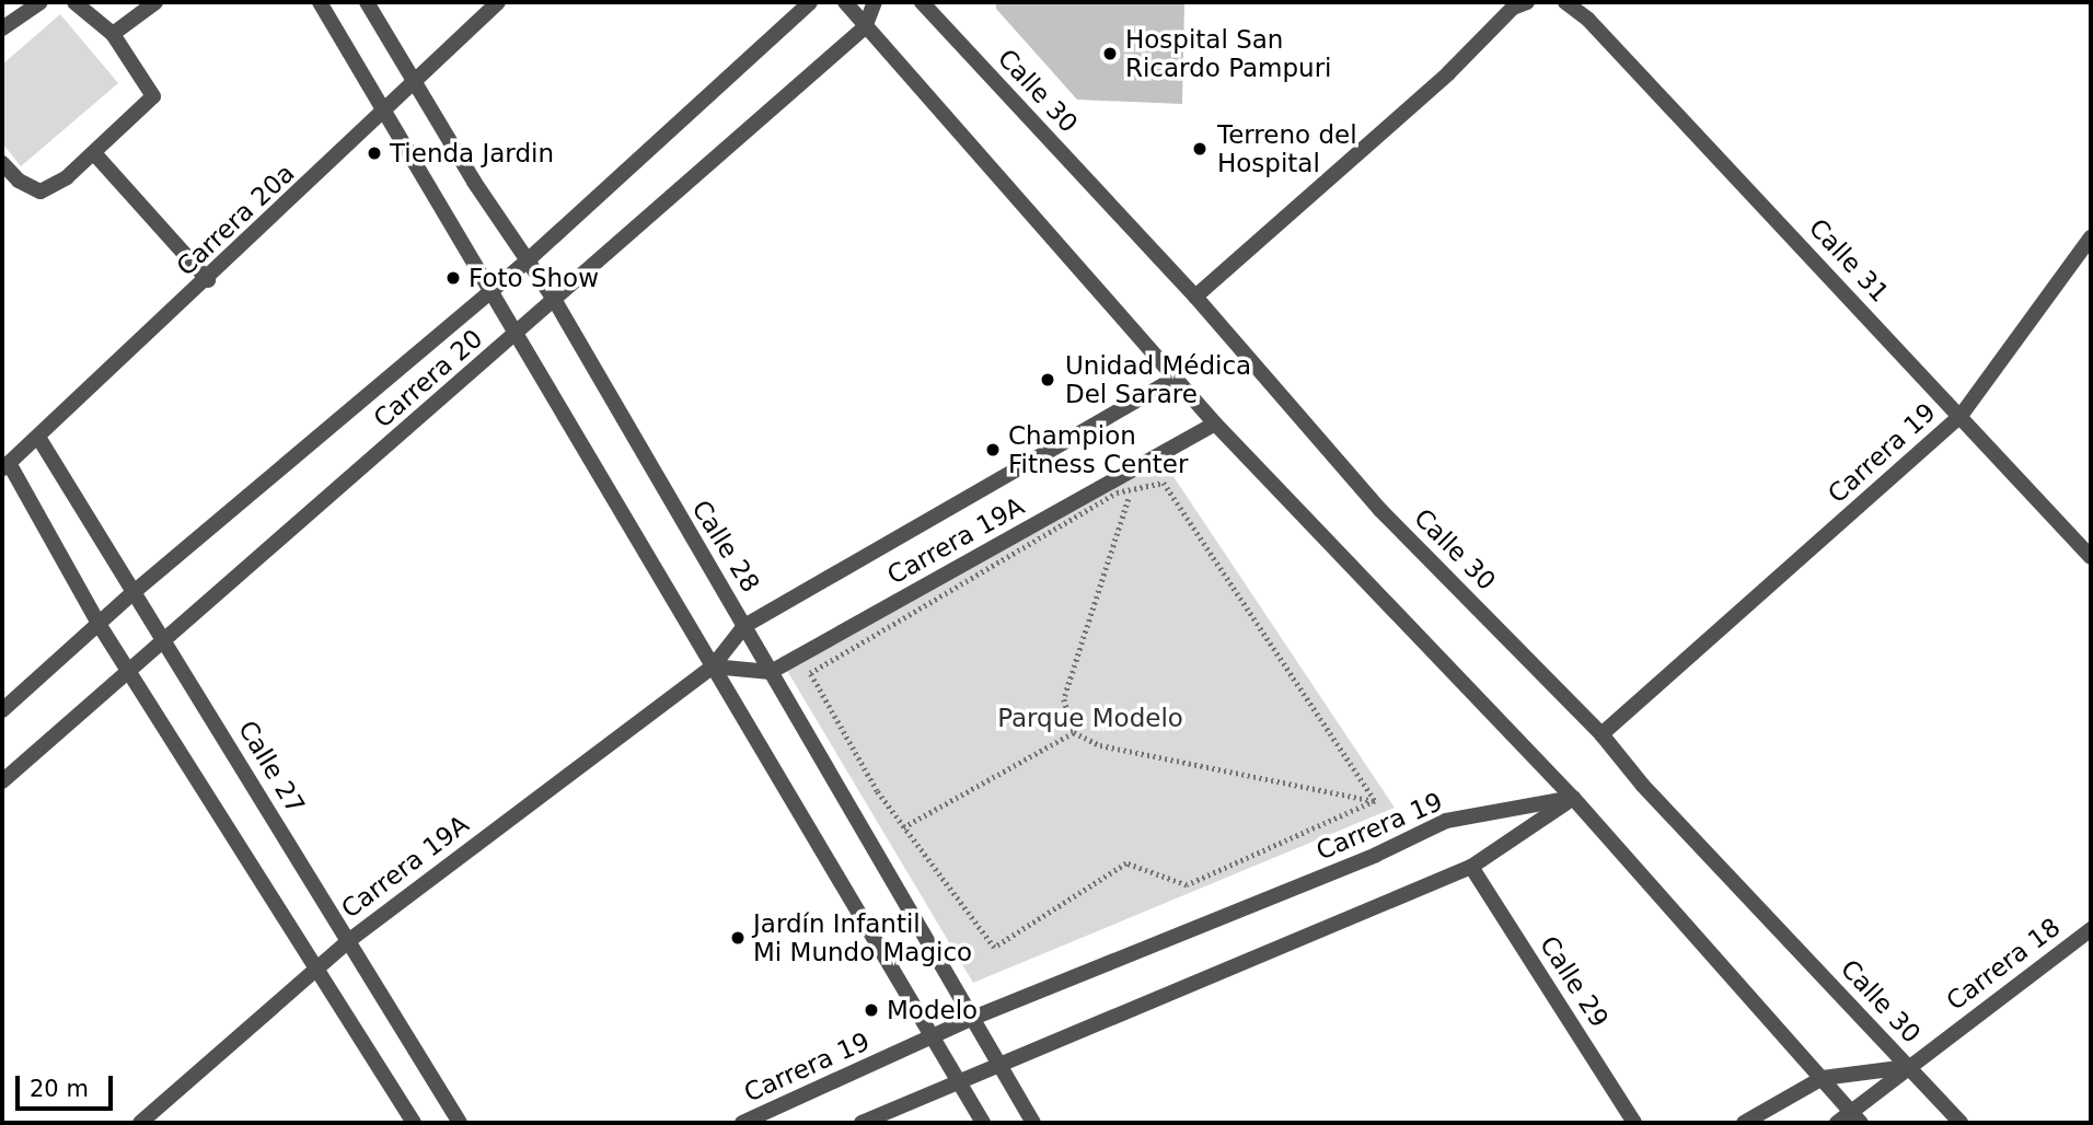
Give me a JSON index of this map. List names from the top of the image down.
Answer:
{
  "streets": {
    "street": [
      "Calle 30",
      "Carrera 20a",
      "Calle 31",
      "Carrera 20",
      "Carrera 19",
      "Carrera 19A",
      "Calle 28",
      "Calle 27",
      "Carrera 18",
      "Calle 29"
    ]
  },
  "crossings": [
    ["Calle 30", "Carrera 19"],
    ["Calle 30", "Carrera 18"],
    ["Carrera 20a", "Calle 28"],
    ["Carrera 20a", "Calle 27"],
    ["Calle 31", "Carrera 19"],
    ["Carrera 20", "Calle 28"],
    ["Carrera 20", "Calle 27"],
    ["Carrera 19", "Calle 28"],
    ["Carrera 19A", "Calle 28"],
    ["Carrera 19A", "Calle 27"]
  ],
  "parks": ["Parque Modelo"],
  "places": [
    "Hospital San Ricardo Pampuri",
    "Terreno del Hospital",
    "Tienda Jardin",
    "Foto Show",
    "Unidad Médica Del Sarare",
    "Champion Fitness Center",
    "Jardín Infantil Mi Mundo Magico",
    "Modelo"
  ],
  "scale_bar": "20 m"
}
